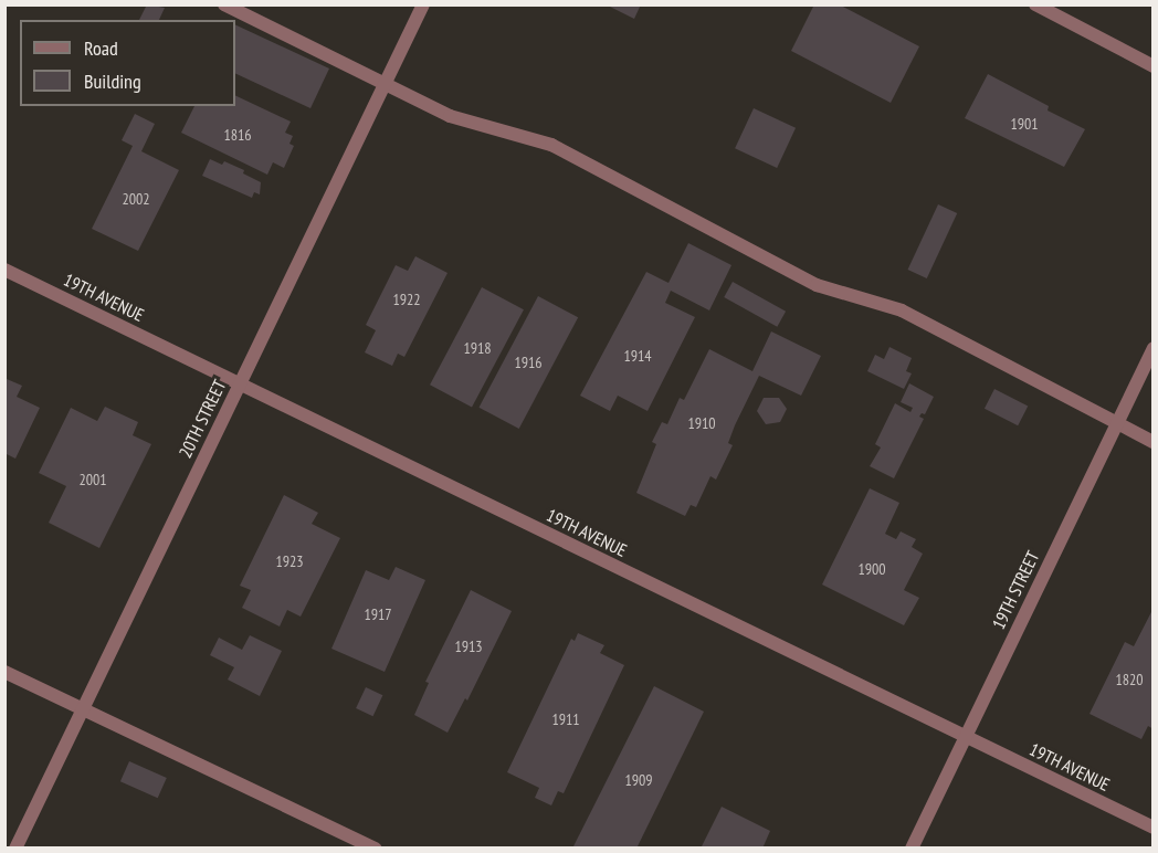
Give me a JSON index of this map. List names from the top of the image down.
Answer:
{
  "streets": {
    "street": ["19TH AVENUE", "20TH STREET", "19TH STREET"]
  },
  "crossings": [
    ["19TH AVENUE", "20TH STREET"],
    ["19TH AVENUE", "19TH STREET"]
  ],
  "house_numbers": [
    "1901",
    "1816",
    "2002",
    "1922",
    "1918",
    "1914",
    "1916",
    "1910",
    "2001",
    "1923",
    "1900",
    "1917",
    "1913",
    "1820",
    "1911",
    "1909"
  ],
  "legend": ["Road", "Building"]
}
